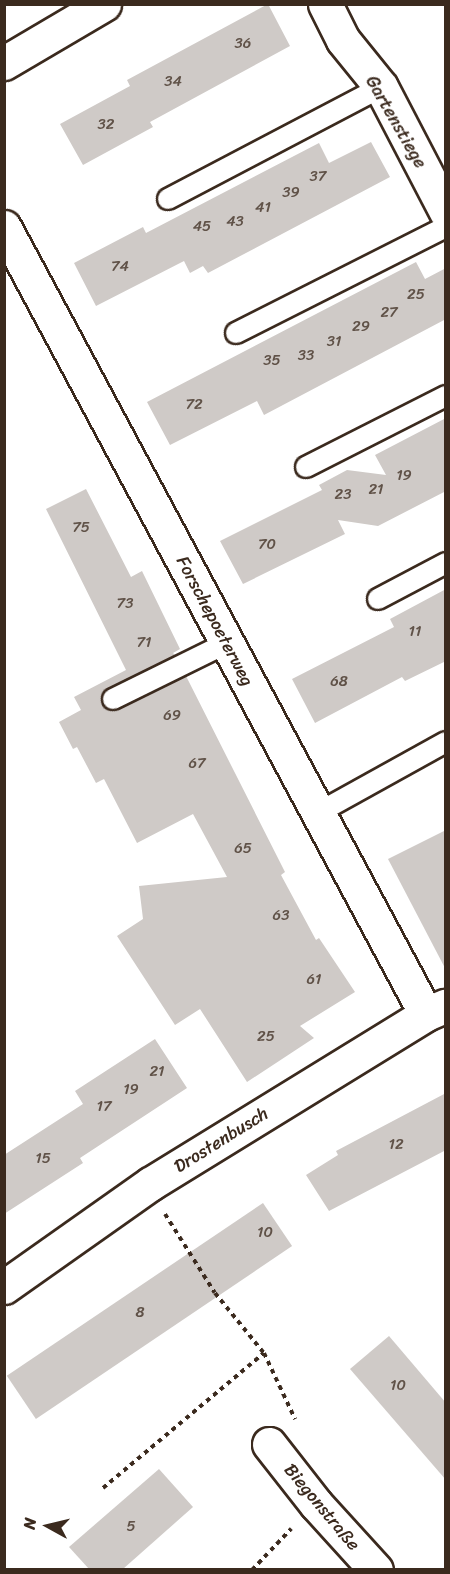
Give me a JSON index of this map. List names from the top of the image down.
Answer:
{
  "streets": {
    "street": [
      "Gartenstiege",
      "Forschepoeterweg",
      "Drostenbusch",
      "Biegonstraße"
    ]
  },
  "crossings": [
    ["Forschepoeterweg", "Drostenbusch"]
  ],
  "house_numbers": [
    "36",
    "34",
    "32",
    "37",
    "39",
    "41",
    "43",
    "45",
    "74",
    "25",
    "27",
    "29",
    "31",
    "33",
    "35",
    "72",
    "19",
    "21",
    "23",
    "75",
    "70",
    "73",
    "11",
    "71",
    "68",
    "69",
    "67",
    "65",
    "63",
    "61",
    "25",
    "21",
    "19",
    "17",
    "12",
    "15",
    "10",
    "8",
    "10",
    "5"
  ],
  "north": "left"
}
